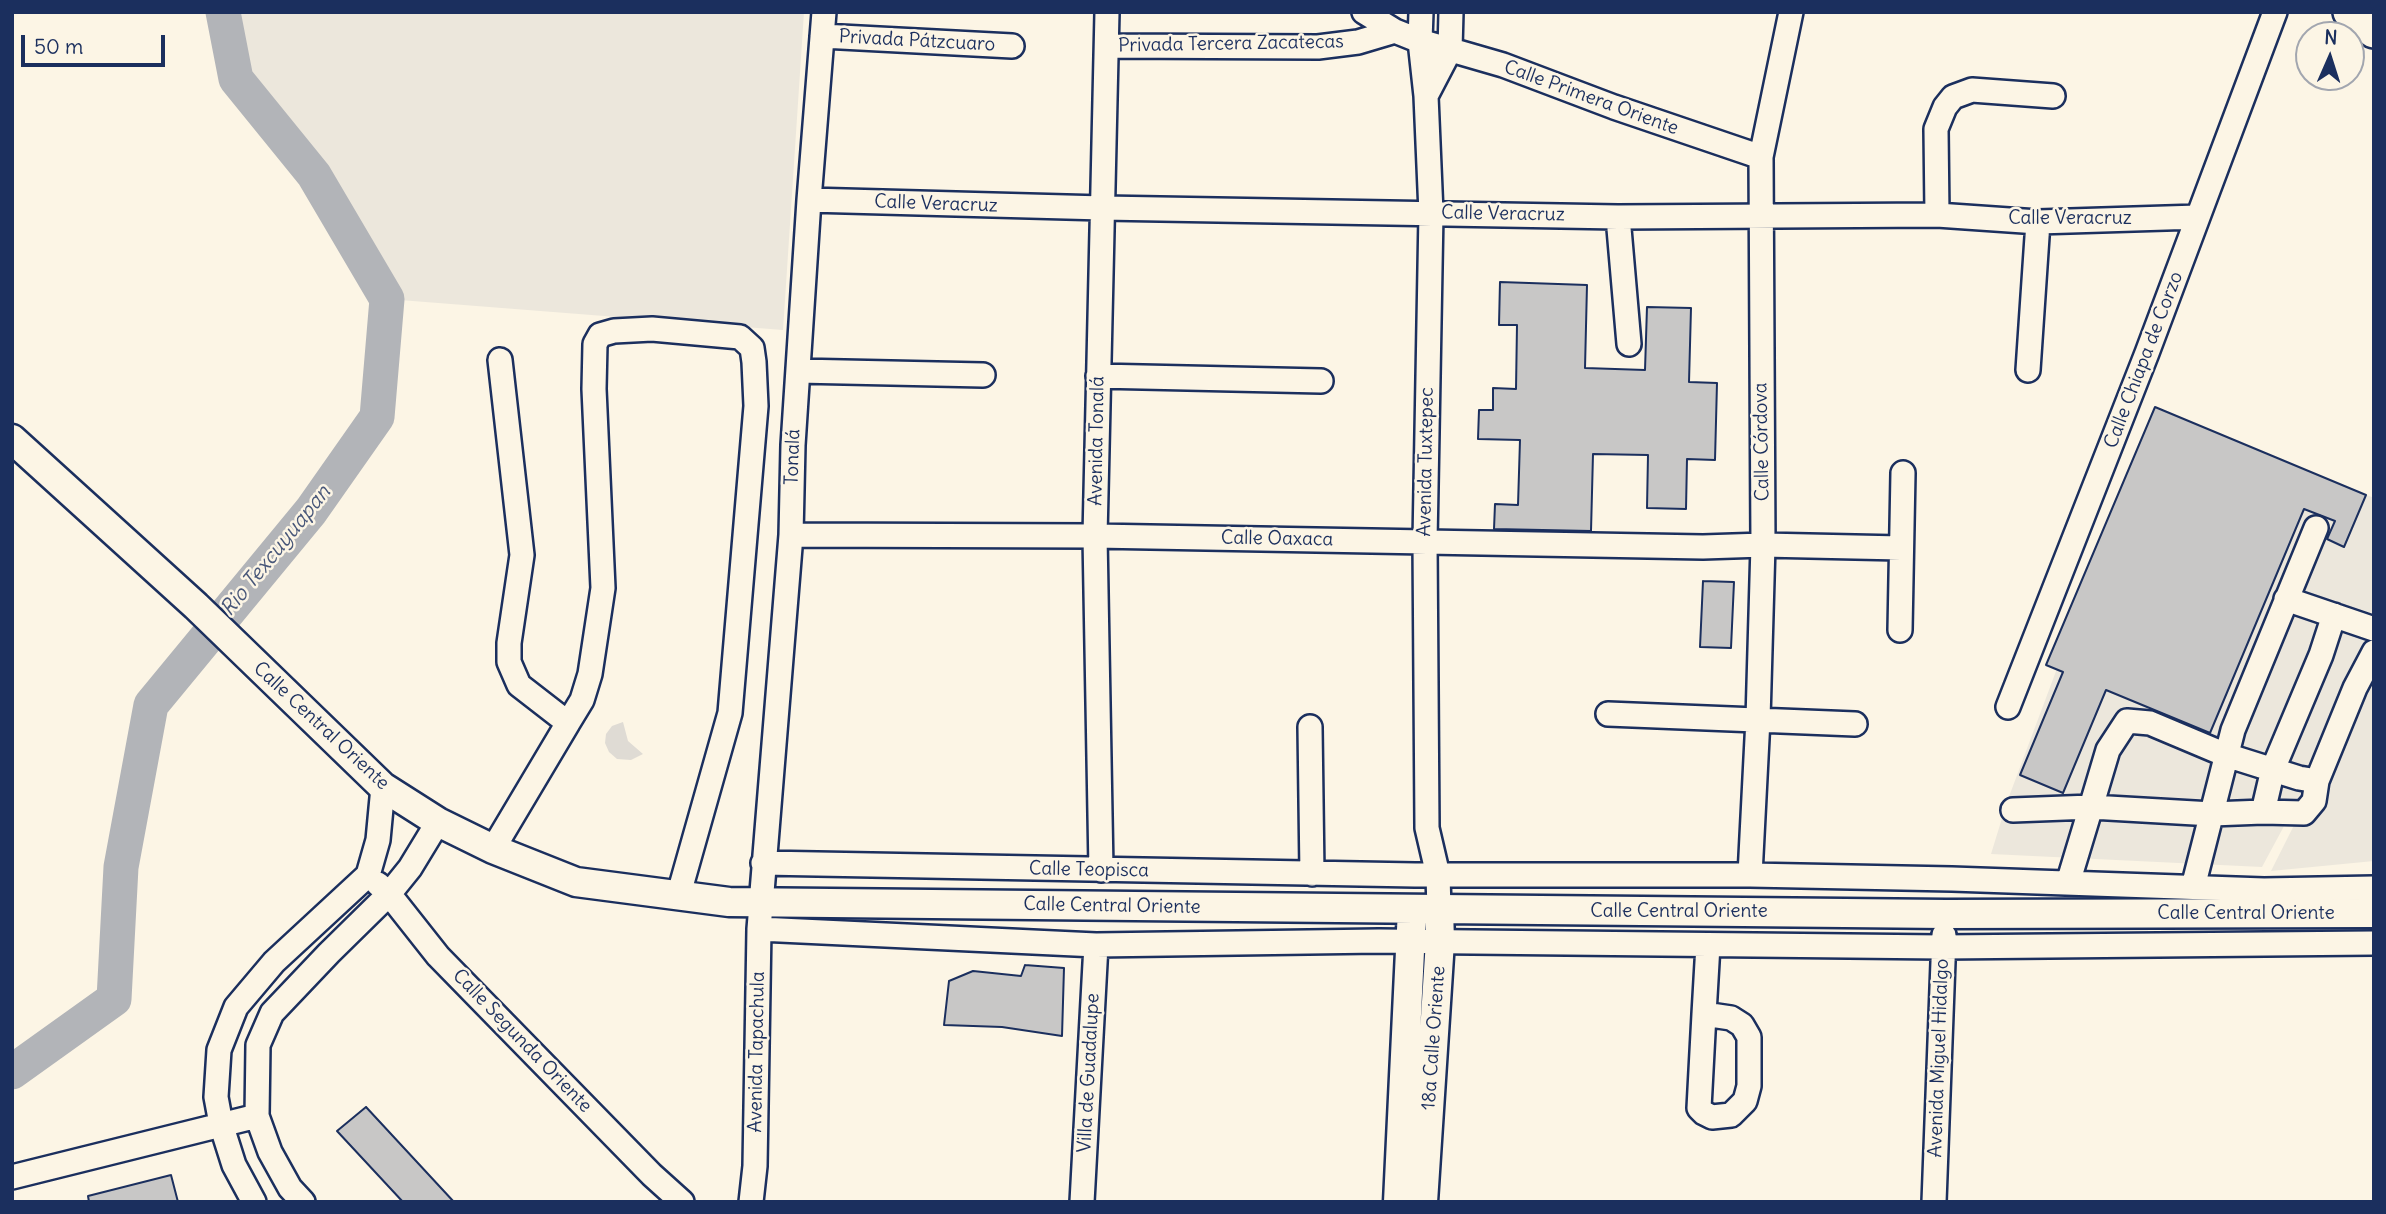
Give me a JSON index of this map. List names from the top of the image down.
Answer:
{
  "streets": {
    "main road": ["Calle Central Oriente", "18a Calle Oriente"],
    "street": [
      "Privada Pátzcuaro",
      "Privada Tercera Zacatecas",
      "Calle Primera Oriente",
      "Calle Veracruz",
      "Calle Chiapa de Corzo",
      "Avenida Tonalá",
      "Calle Córdova",
      "Tonalá",
      "Avenida Tuxtepec",
      "Calle Oaxaca",
      "Calle Teopisca",
      "Calle Segunda Oriente",
      "Avenida Tapachula",
      "Avenida Miguel Hidalgo",
      "Villa de Guadalupe"
    ]
  },
  "crossings": [
    ["Privada Pátzcuaro", "Tonalá"],
    ["Privada Tercera Zacatecas", "Calle Primera Oriente"],
    ["Privada Tercera Zacatecas", "Avenida Tonalá"],
    ["Calle Primera Oriente", "Calle Córdova"],
    ["Calle Primera Oriente", "Avenida Tuxtepec"],
    ["Calle Veracruz", "Calle Chiapa de Corzo"],
    ["Calle Veracruz", "Avenida Tonalá"],
    ["Calle Veracruz", "Calle Córdova"],
    ["Calle Veracruz", "Tonalá"],
    ["Calle Veracruz", "Avenida Tuxtepec"],
    ["Avenida Tonalá", "Calle Oaxaca"],
    ["Avenida Tonalá", "Calle Teopisca"],
    ["Calle Córdova", "Calle Oaxaca"],
    ["Calle Córdova", "Calle Teopisca"],
    ["Tonalá", "Calle Oaxaca"],
    ["Tonalá", "Calle Central Oriente"],
    ["Tonalá", "Calle Teopisca"],
    ["Tonalá", "Avenida Tapachula"],
    ["Avenida Tuxtepec", "Calle Oaxaca"],
    ["Avenida Tuxtepec", "Calle Teopisca"],
    ["Avenida Tuxtepec", "18a Calle Oriente"],
    ["Calle Central Oriente", "18a Calle Oriente"],
    ["Calle Central Oriente", "Avenida Tapachula"],
    ["Calle Central Oriente", "Avenida Miguel Hidalgo"],
    ["Calle Teopisca", "18a Calle Oriente"]
  ],
  "water": ["Rio Texcuyuapan"],
  "scale_bar": "50 m",
  "north": "top"
}
